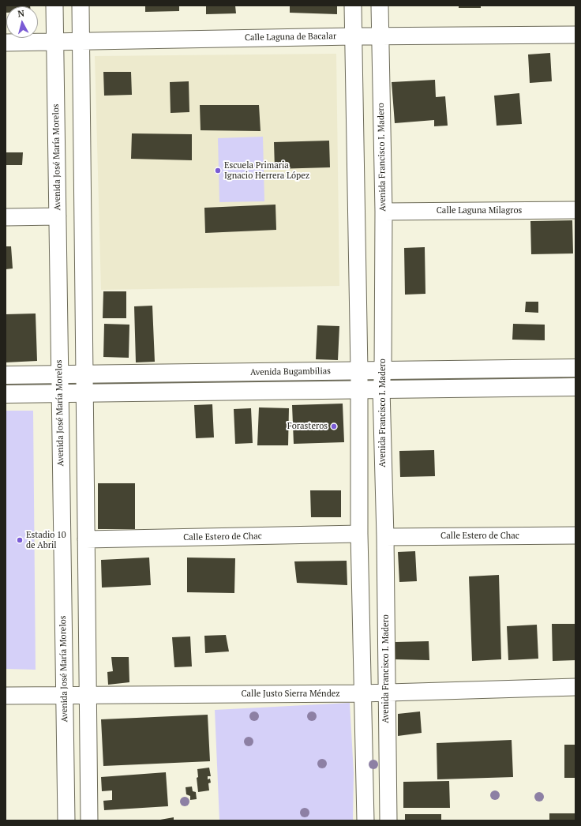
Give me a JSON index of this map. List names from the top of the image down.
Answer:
{
  "streets": {
    "main road": ["Avenida Bugambilias"],
    "street": [
      "Calle Laguna de Bacalar",
      "Avenida José María Morelos",
      "Avenida Francisco I. Madero",
      "Calle Laguna Milagros",
      "Calle Estero de Chac",
      "Calle Justo Sierra Méndez"
    ]
  },
  "crossings": [
    ["Calle Laguna de Bacalar", "Avenida José María Morelos"],
    ["Calle Laguna de Bacalar", "Avenida Francisco I. Madero"],
    ["Avenida José María Morelos", "Avenida Bugambilias"],
    ["Avenida José María Morelos", "Calle Justo Sierra Méndez"],
    ["Avenida Francisco I. Madero", "Calle Laguna Milagros"],
    ["Avenida Francisco I. Madero", "Avenida Bugambilias"],
    ["Avenida Francisco I. Madero", "Calle Estero de Chac"],
    ["Avenida Francisco I. Madero", "Calle Justo Sierra Méndez"]
  ],
  "places": ["Escuela Primaria Ignacio Herrera López", "Forasteros", "Estadio 10 de Abril"],
  "north": "top"
}
